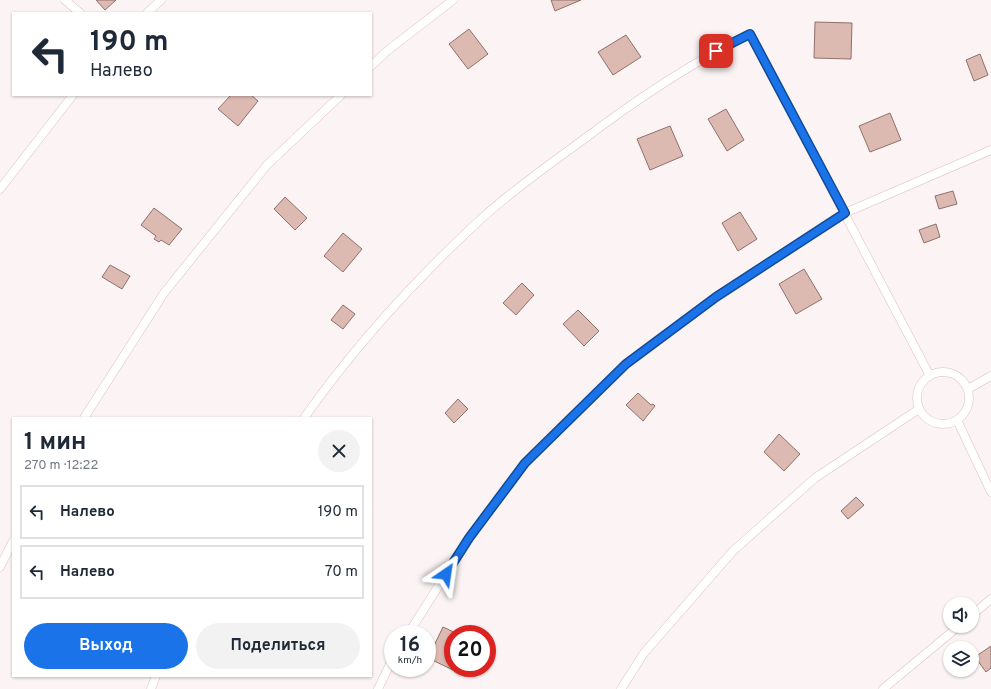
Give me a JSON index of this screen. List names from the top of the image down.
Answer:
{
  "page": {
    "turn": ["190 m", "Налево"],
    "heading": ["1 мин", "270 m · 12:22"],
    "list": [
      {
        "name": "Налево",
        "value": "190 m"
      },
      {
        "name": "Налево",
        "value": "70 m"
      }
    ],
    "buttons": ["Выход", "Поделиться"],
    "speed": "16 km/h",
    "limit": "20"
  }
}
